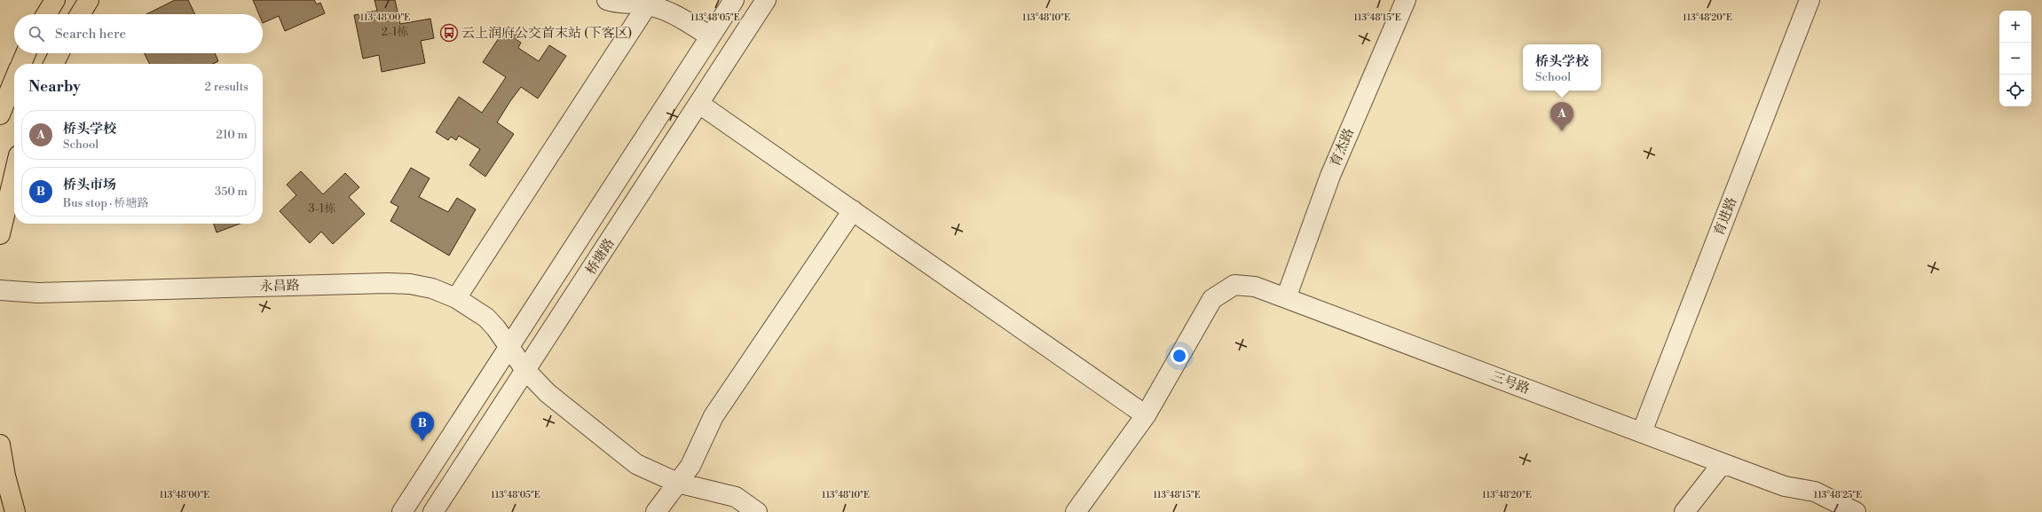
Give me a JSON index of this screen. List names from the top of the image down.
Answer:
{
  "streets": {
    "street": [
      "育杰路",
      "育进路",
      "桥塘路",
      "永昌路",
      "三号路"
    ]
  },
  "crossings": [
    ["育杰路", "三号路"],
    ["育进路", "三号路"],
    ["桥塘路", "永昌路"]
  ],
  "places": {
    "bus stop": ["云上润府公交首末站 (下客区)"]
  },
  "house_numbers": ["2-1栋", "3-1栋"],
  "page": {
    "map_buttons": ["+", "−"],
    "search": "Search here",
    "popup": ["桥头学校", "School"],
    "heading": ["Nearby", "2 results"],
    "pins": ["A", "B"],
    "list": [
      {
        "mark": "A",
        "name": "桥头学校",
        "note": "School",
        "value": "210 m"
      },
      {
        "mark": "B",
        "name": "桥头市场",
        "note": "Bus stop · 桥塘路",
        "value": "350 m"
      }
    ]
  },
  "coordinates": [
    "113°48'00\"E",
    "113°48'05\"E",
    "113°48'10\"E",
    "113°48'15\"E",
    "113°48'20\"E",
    "113°48'25\"E"
  ]
}
